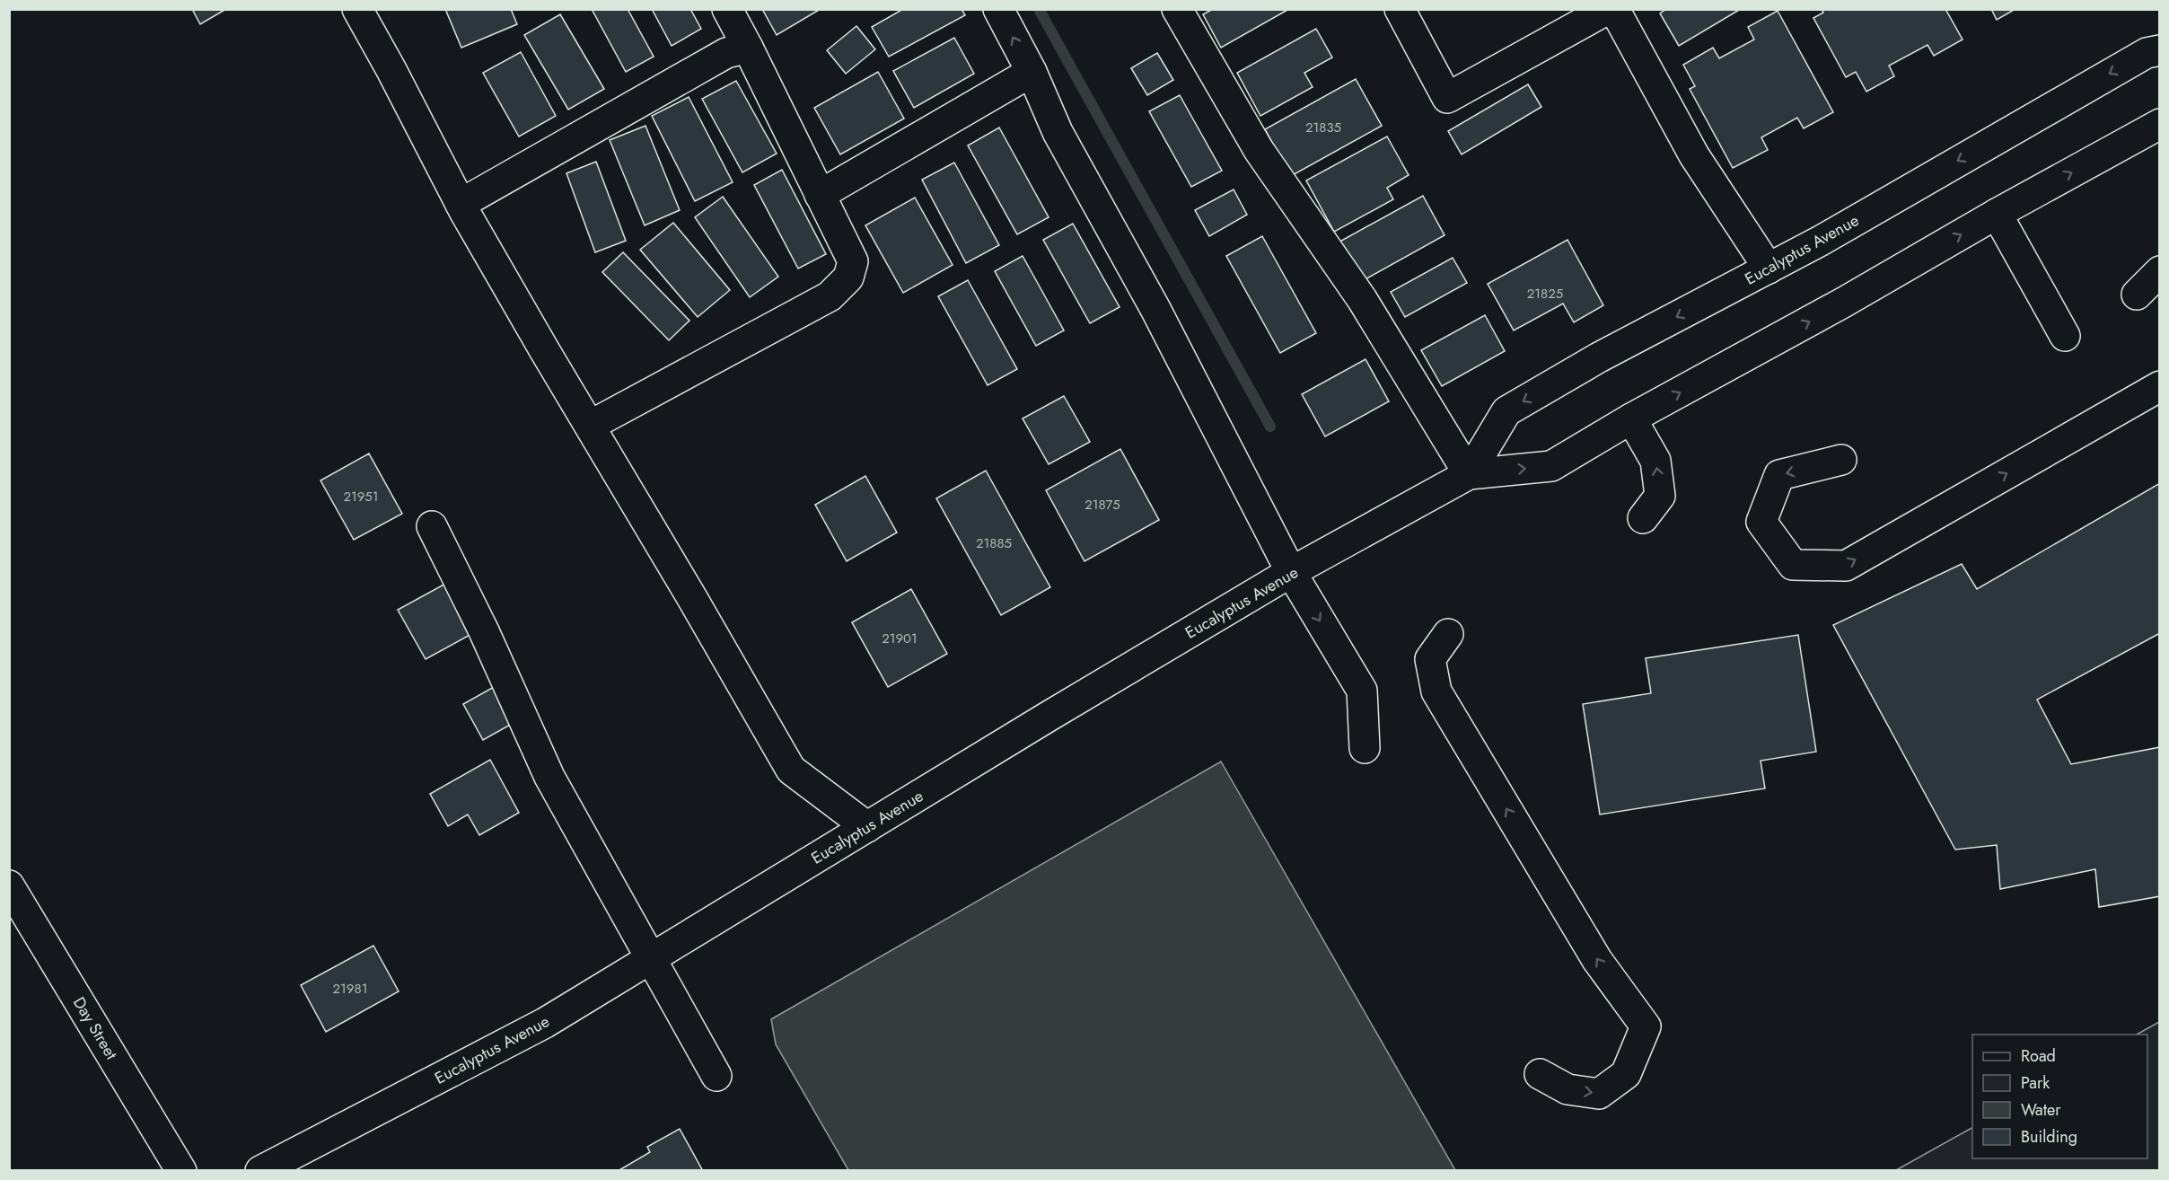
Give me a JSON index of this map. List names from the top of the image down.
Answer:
{
  "streets": {
    "main road": ["Eucalyptus Avenue", "Day Street"]
  },
  "house_numbers": [
    "21835",
    "21825",
    "21951",
    "21875",
    "21885",
    "21901",
    "21981"
  ],
  "legend": [
    "Road",
    "Park",
    "Water",
    "Building"
  ]
}
